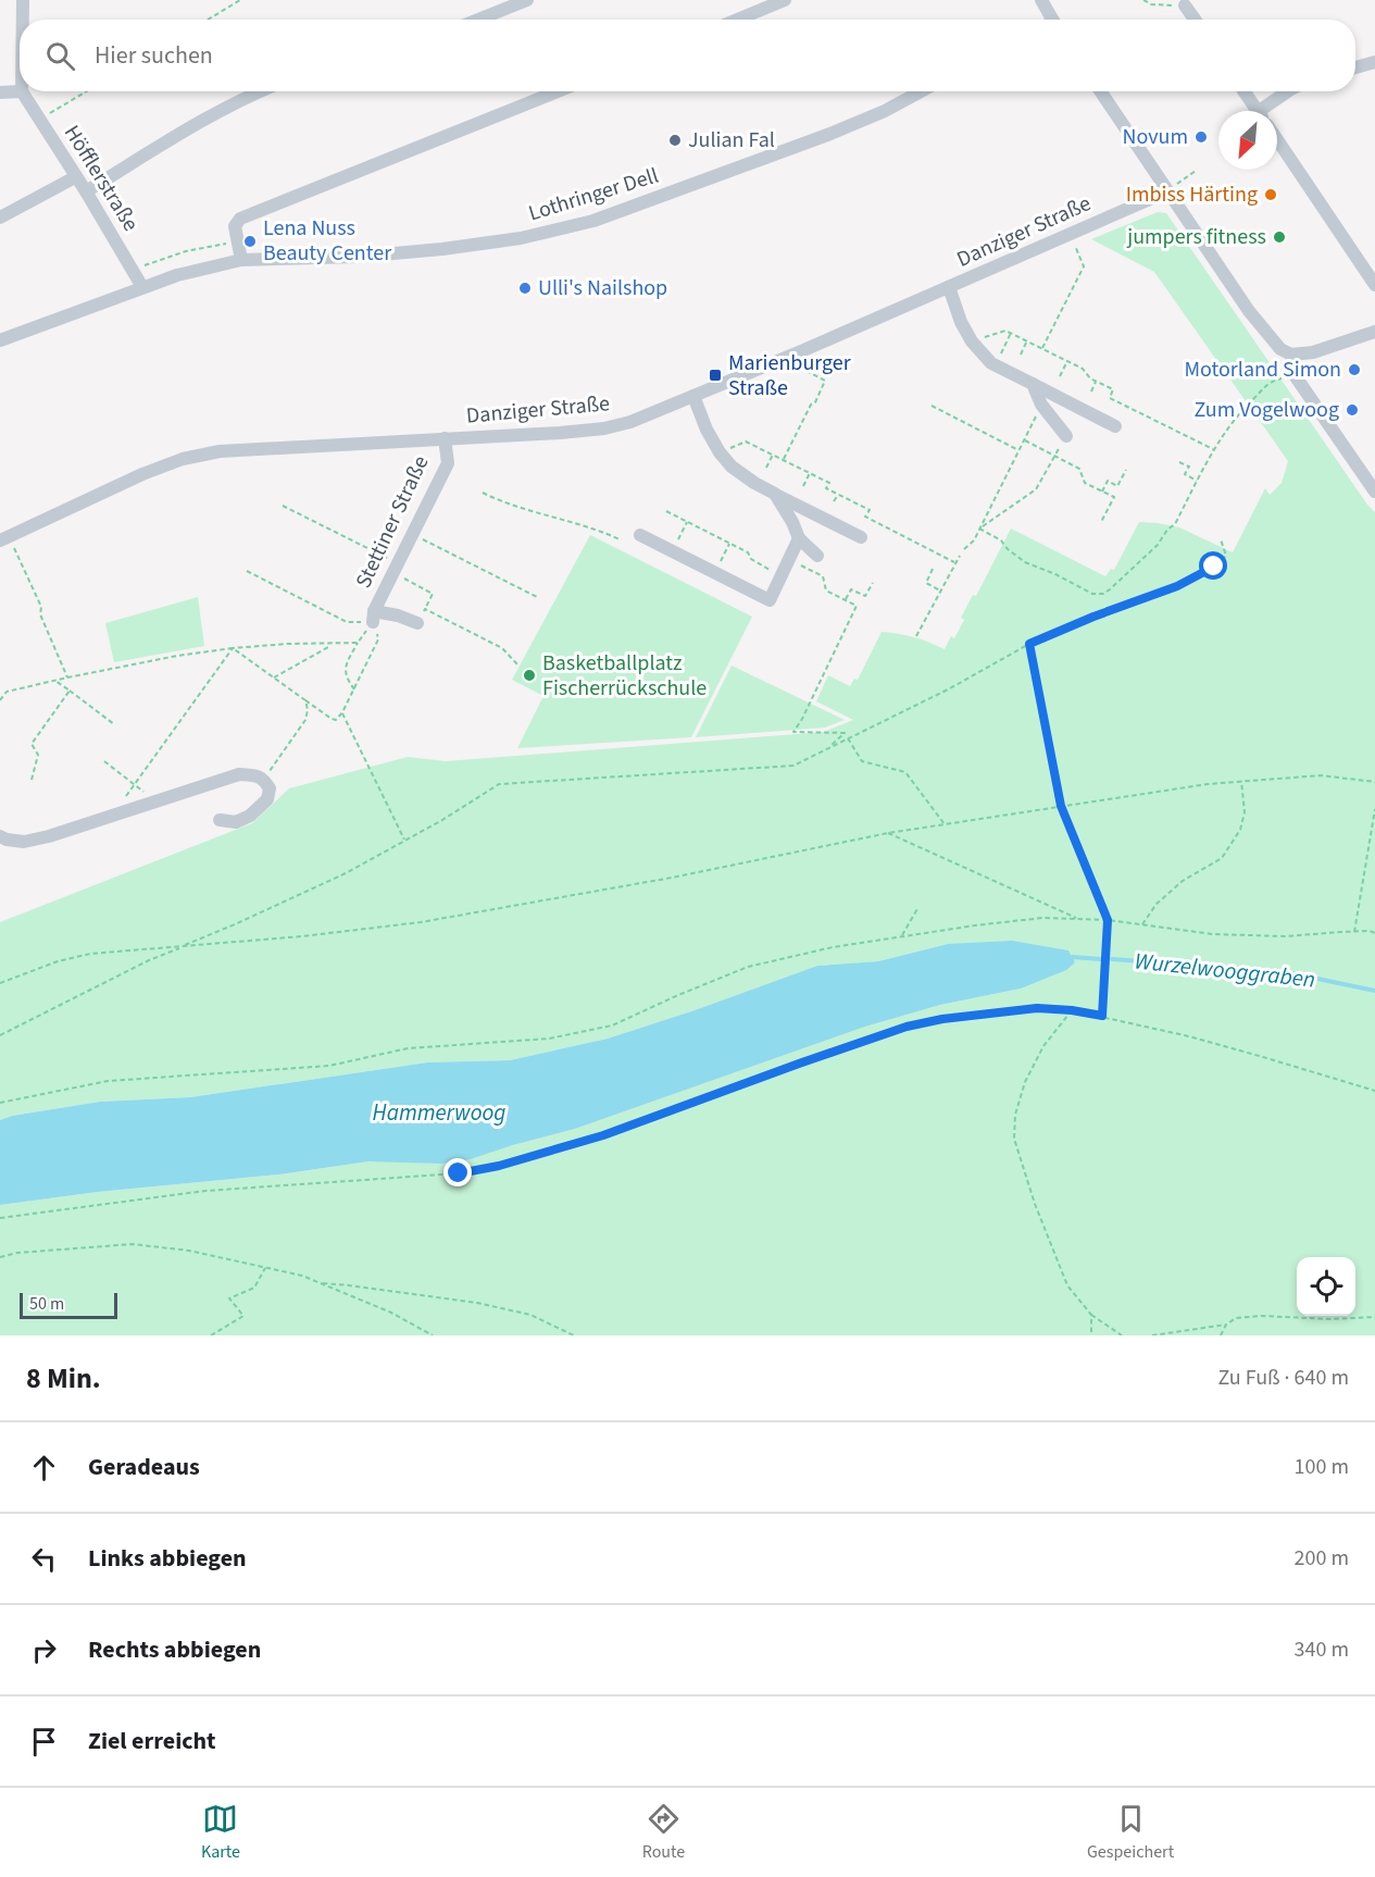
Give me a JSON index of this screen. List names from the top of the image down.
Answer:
{
  "streets": {
    "street": [
      "Höfflerstraße",
      "Lothringer Dell",
      "Danziger Straße",
      "Stettiner Straße"
    ]
  },
  "crossings": [
    ["Höfflerstraße", "Lothringer Dell"],
    ["Danziger Straße", "Stettiner Straße"]
  ],
  "water": ["Wurzelwooggraben", "Hammerwoog"],
  "places": {
    "other": [
      "Novum",
      "Julian Fal",
      "Imbiss Härting",
      "jumpers fitness",
      "Lena Nuss Beauty Center",
      "Ulli's Nailshop",
      "Motorland Simon",
      "Zum Vogelwoog",
      "Basketballplatz Fischerrückschule"
    ],
    "transit": ["Marienburger Straße"]
  },
  "scale_bar": "50 m",
  "north": "bottom left",
  "page": {
    "search": "Hier suchen",
    "scale": "50 m",
    "heading": ["8 Min.", "Zu Fuß · 640 m"],
    "list": [
      ["Geradeaus", "100 m"],
      ["Links abbiegen", "200 m"],
      ["Rechts abbiegen", "340 m"],
      "Ziel erreicht"
    ],
    "nav": ["Karte", "Route", "Gespeichert"]
  }
}
